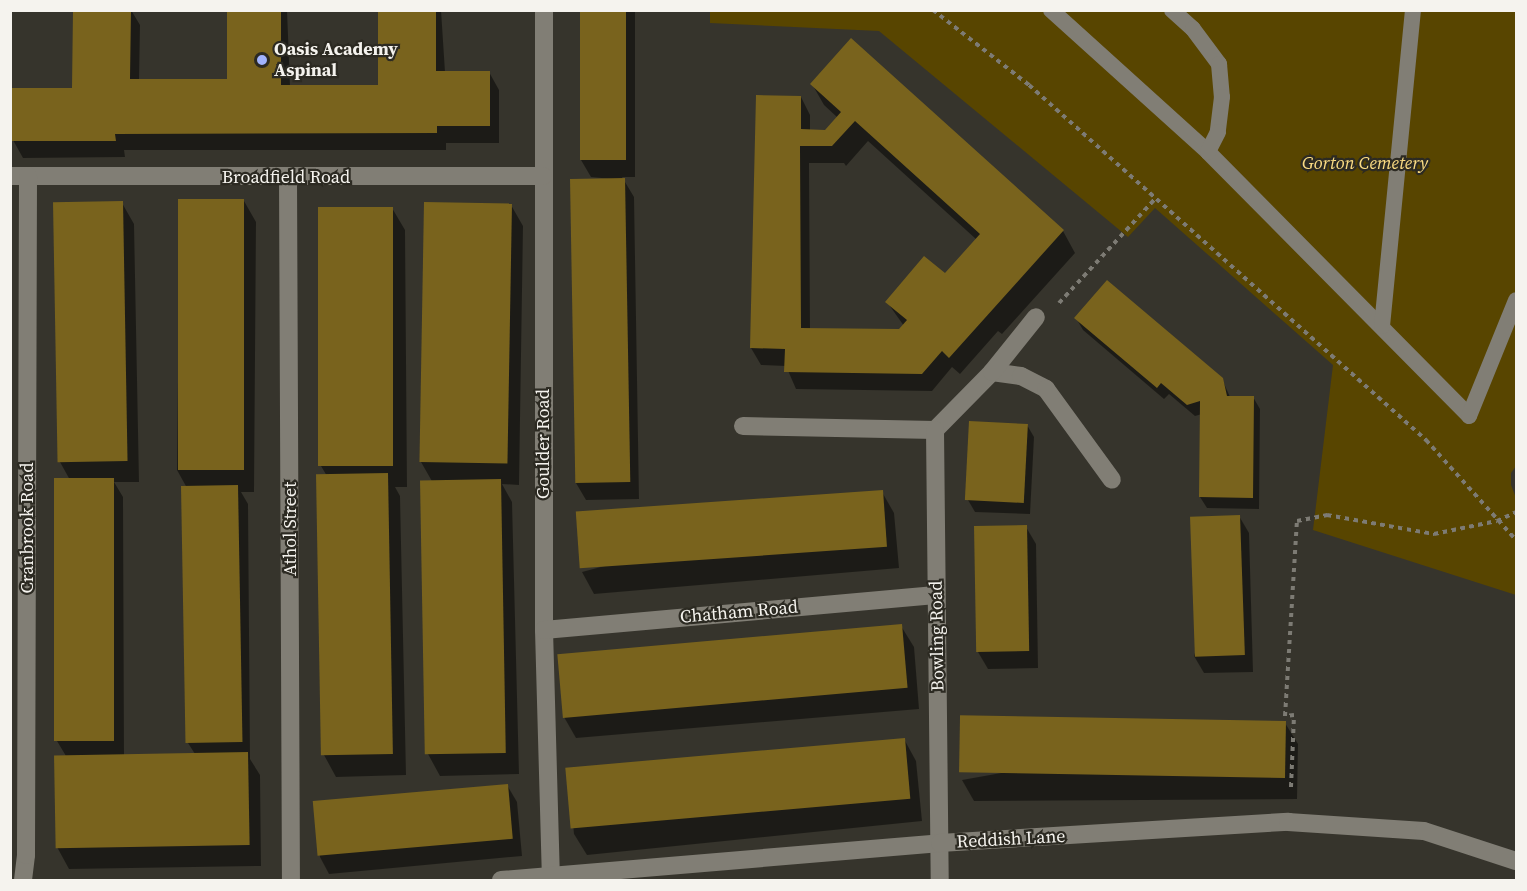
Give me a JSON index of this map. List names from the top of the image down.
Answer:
{
  "streets": {
    "street": [
      "Broadfield Road",
      "Goulder Road",
      "Cranbrook Road",
      "Athol Street",
      "Chatham Road",
      "Bowling Road",
      "Reddish Lane"
    ]
  },
  "crossings": [
    ["Broadfield Road", "Goulder Road"],
    ["Broadfield Road", "Cranbrook Road"],
    ["Broadfield Road", "Athol Street"],
    ["Goulder Road", "Chatham Road"],
    ["Goulder Road", "Reddish Lane"],
    ["Chatham Road", "Bowling Road"],
    ["Bowling Road", "Reddish Lane"]
  ],
  "parks": ["Gorton Cemetery"],
  "places": ["Oasis Academy Aspinal"]
}
